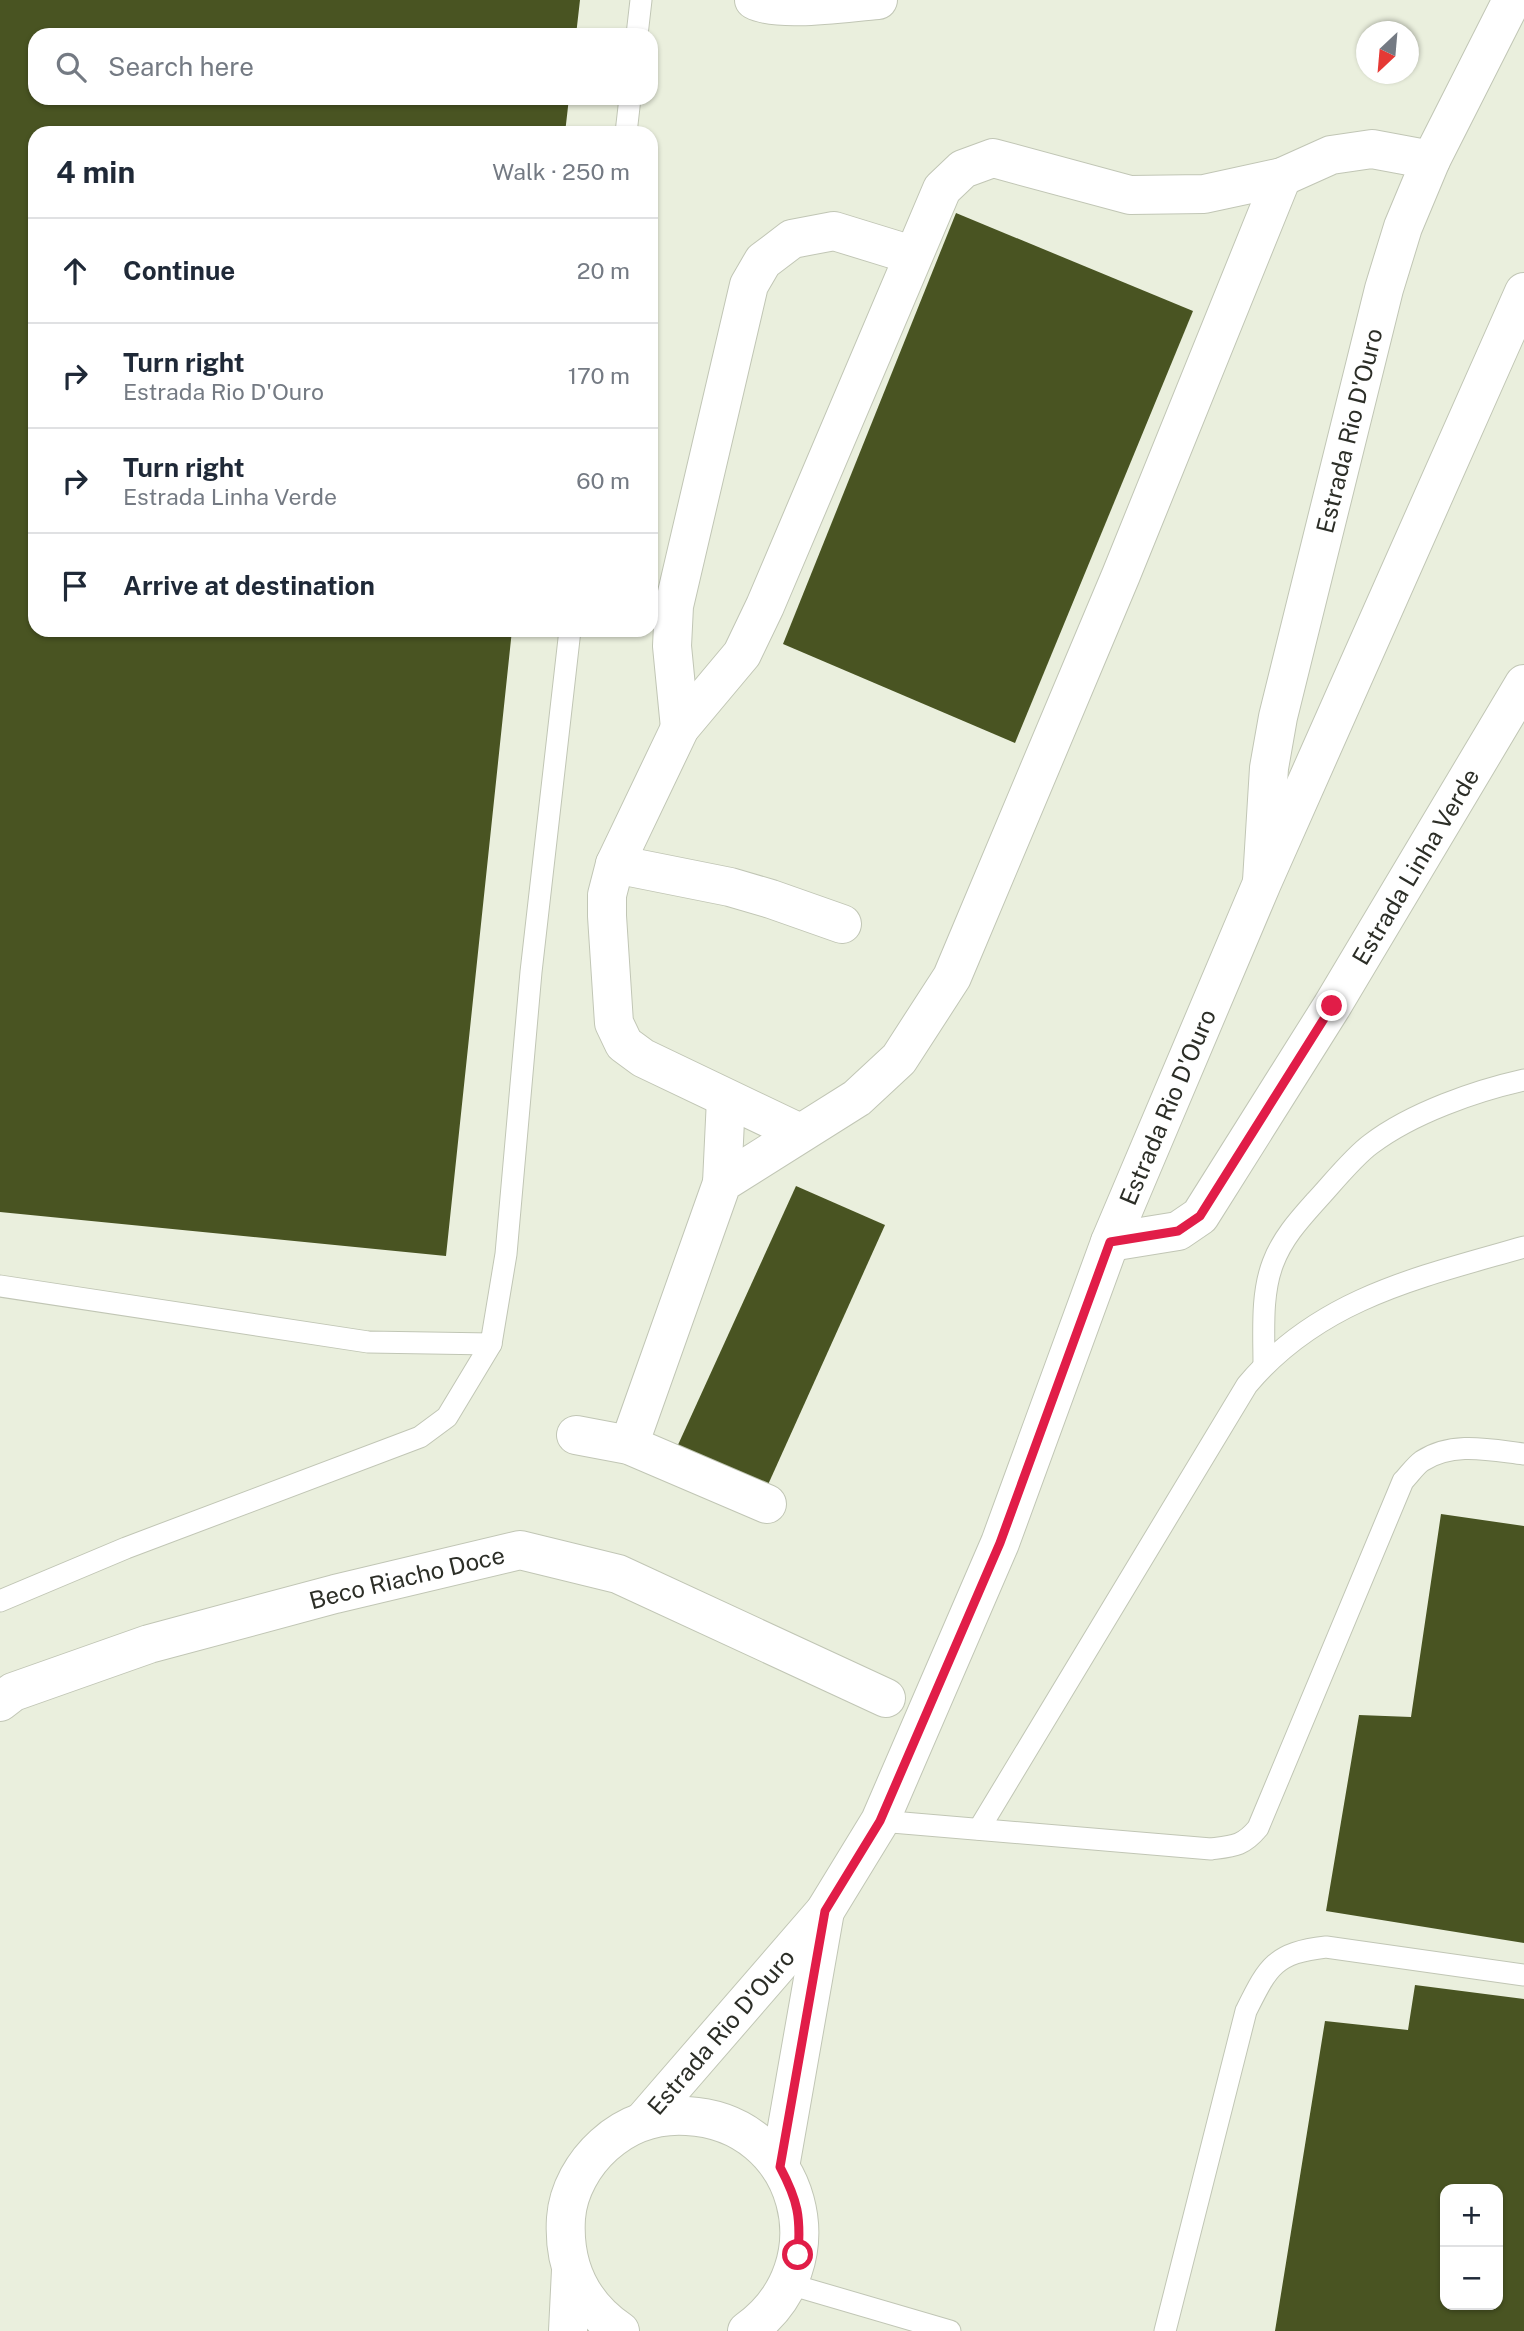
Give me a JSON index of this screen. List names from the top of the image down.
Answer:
{
  "streets": {
    "street": ["Estrada Rio D'Ouro", "Estrada Linha Verde", "Beco Riacho Doce"]
  },
  "crossings": [
    ["Estrada Rio D'Ouro", "Estrada Linha Verde"]
  ],
  "north": "bottom left",
  "page": {
    "search": "Search here",
    "heading": ["4 min", "Walk · 250 m"],
    "list": [
      ["Continue", "20 m"],
      ["Turn right", "Estrada Rio D'Ouro", "170 m"],
      ["Turn right", "Estrada Linha Verde", "60 m"],
      "Arrive at destination"
    ],
    "map_buttons": ["+", "−"]
  }
}
